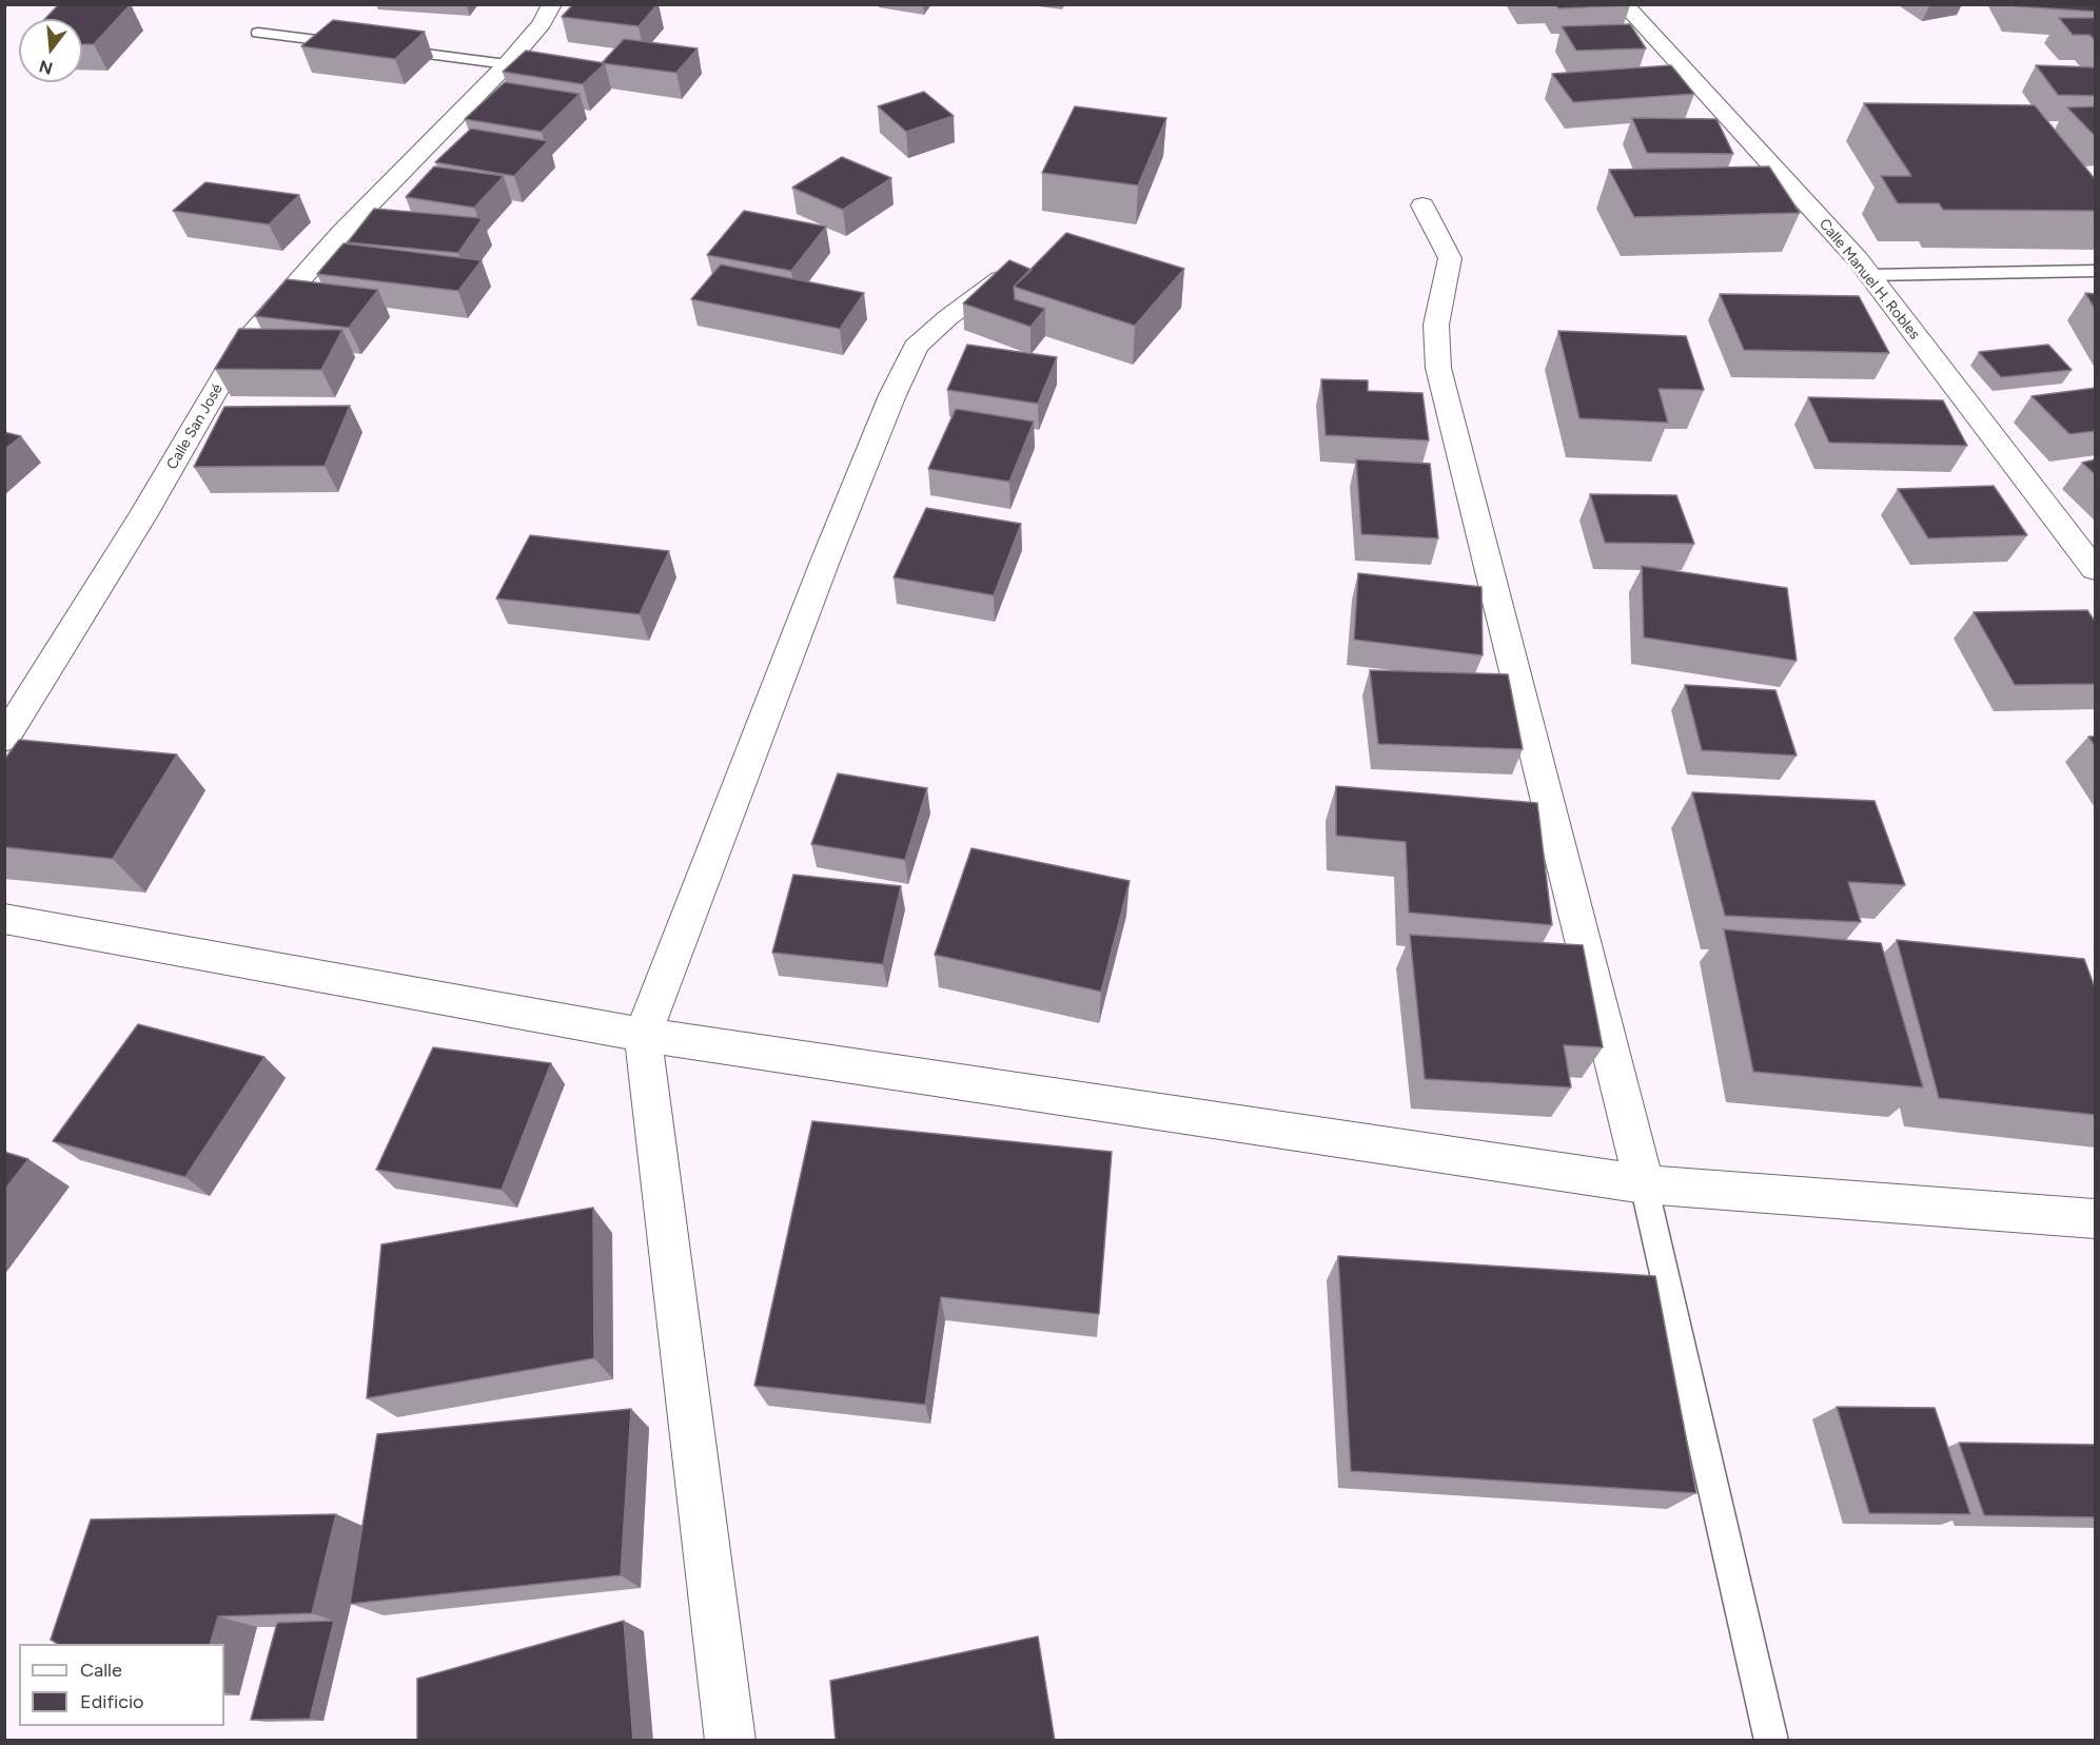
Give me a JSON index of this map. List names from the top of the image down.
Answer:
{
  "streets": {
    "street": ["Calle Manuel H. Robles", "Calle San José"]
  },
  "legend": ["Calle", "Edificio"],
  "north": "bottom"
}
